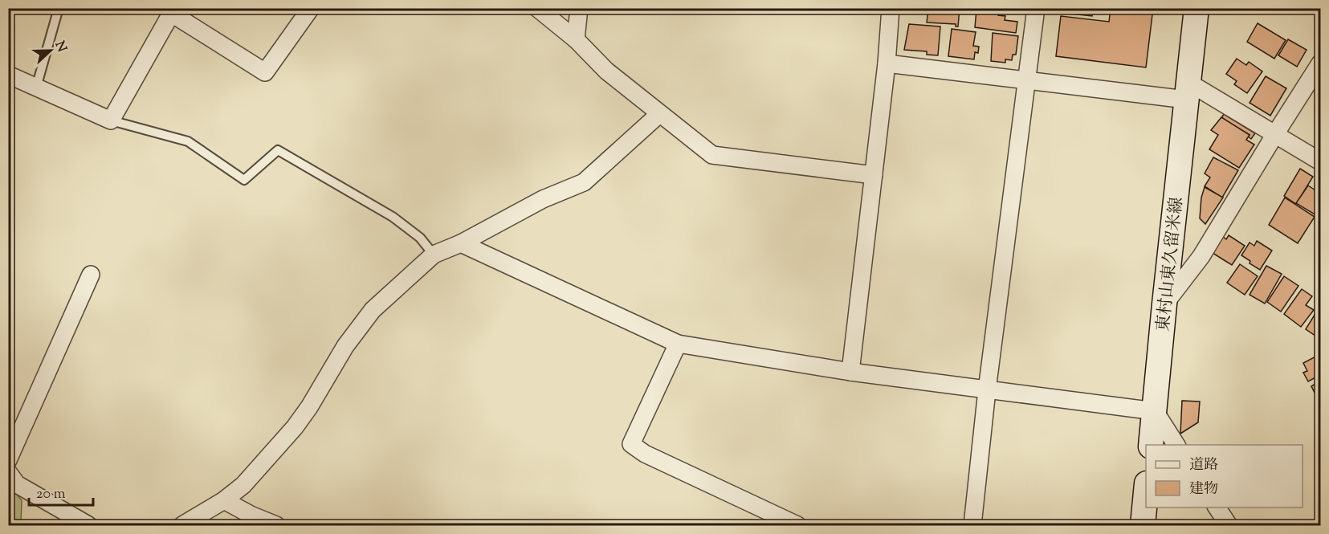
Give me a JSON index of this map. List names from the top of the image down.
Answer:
{
  "streets": {
    "main road": ["東村山東久留米線"]
  },
  "legend": ["道路", "建物"],
  "scale_bar": "20 m",
  "north": "right"
}
